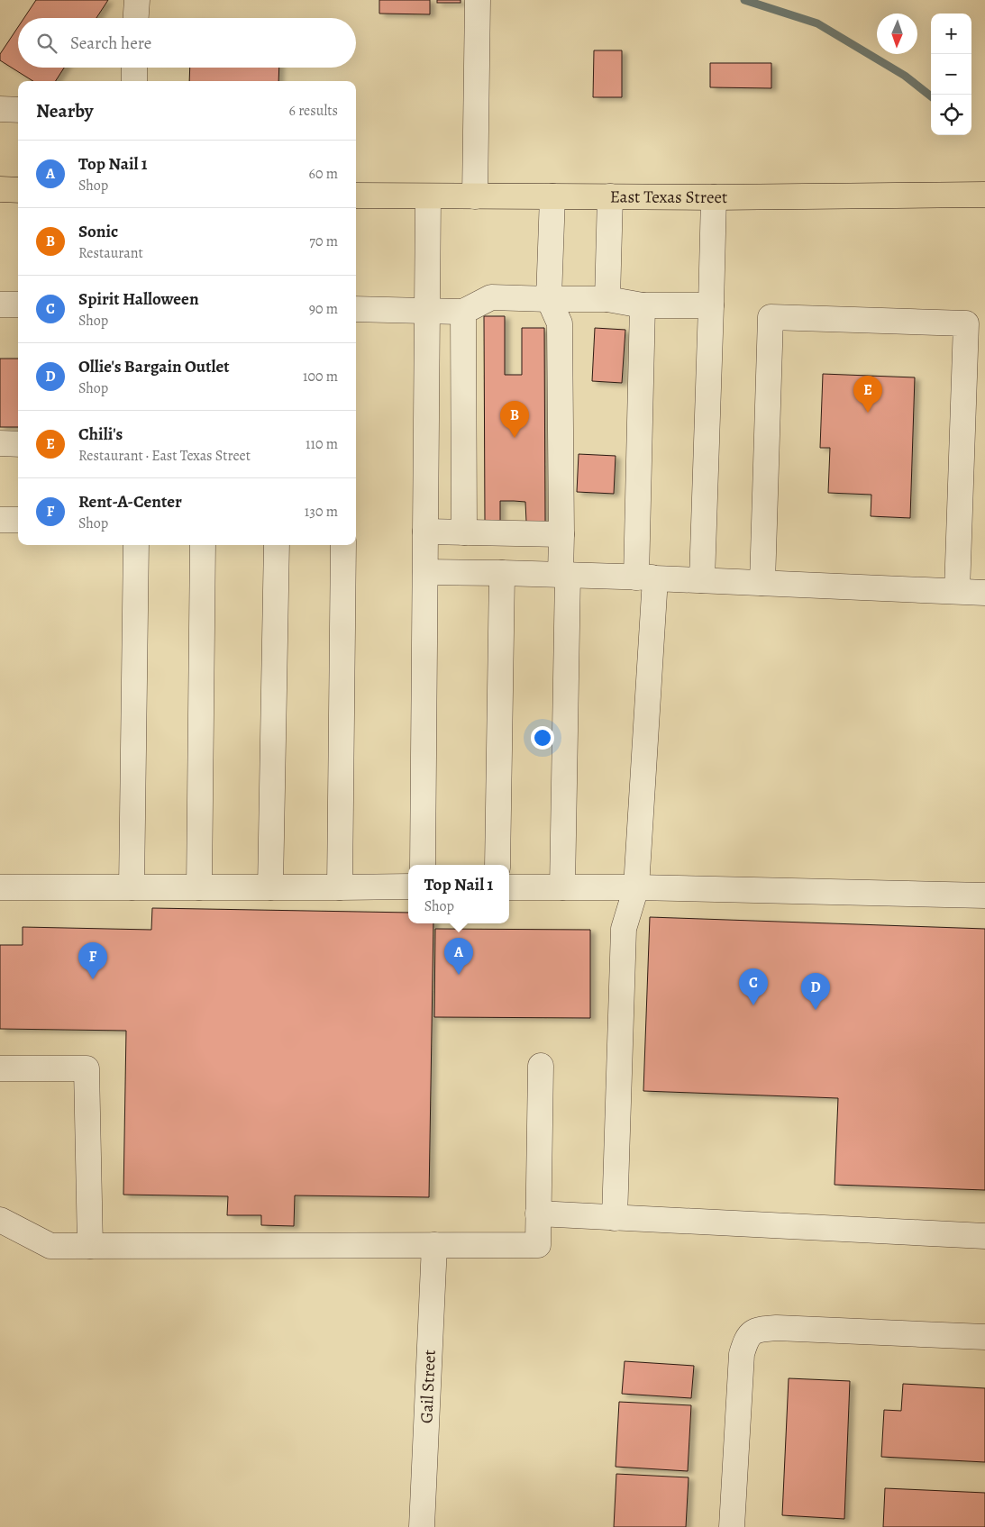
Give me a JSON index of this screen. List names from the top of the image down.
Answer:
{
  "streets": {
    "main road": ["East Texas Street"],
    "street": ["Gail Street"]
  },
  "north": "bottom",
  "page": {
    "map_buttons": ["+", "−"],
    "search": "Search here",
    "heading": ["Nearby", "6 results"],
    "list": [
      {
        "mark": "A",
        "name": "Top Nail 1",
        "note": "Shop",
        "value": "60 m"
      },
      {
        "mark": "B",
        "name": "Sonic",
        "note": "Restaurant",
        "value": "70 m"
      },
      {
        "mark": "C",
        "name": "Spirit Halloween",
        "note": "Shop",
        "value": "90 m"
      },
      {
        "mark": "D",
        "name": "Ollie's Bargain Outlet",
        "note": "Shop",
        "value": "100 m"
      },
      {
        "mark": "E",
        "name": "Chili's",
        "note": "Restaurant · East Texas Street",
        "value": "110 m"
      },
      {
        "mark": "F",
        "name": "Rent-A-Center",
        "note": "Shop",
        "value": "130 m"
      }
    ],
    "pins": [
      "E",
      "B",
      "A",
      "F",
      "C",
      "D"
    ],
    "popup": ["Top Nail 1", "Shop"]
  }
}
